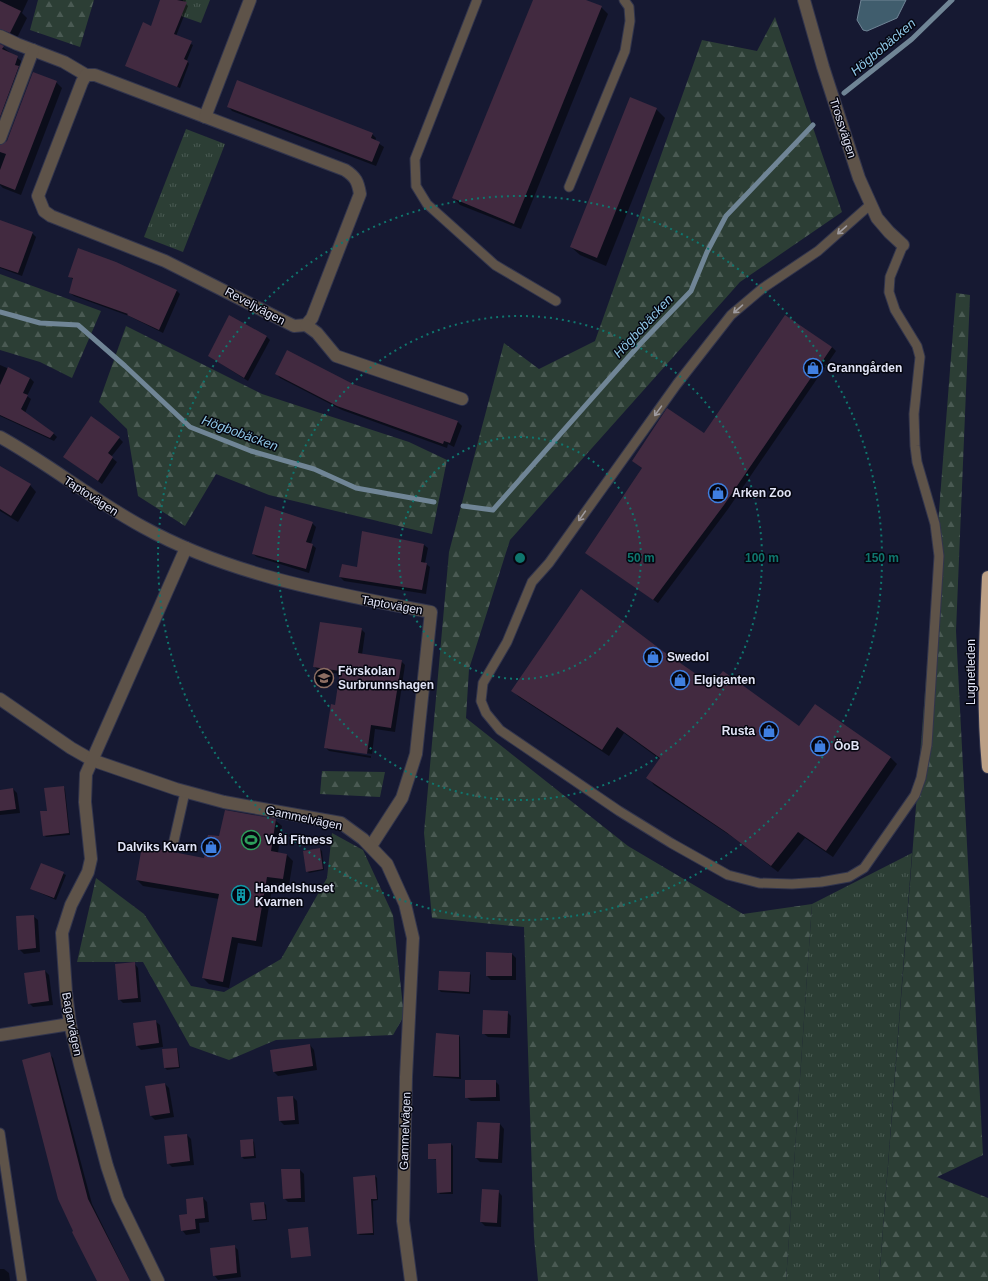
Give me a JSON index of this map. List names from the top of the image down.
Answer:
{
  "streets": {
    "highway": ["Lugnetleden"],
    "street": [
      "Trossvägen",
      "Reveljvägen",
      "Taptovägen",
      "Gammelvägen",
      "Bagarvägen"
    ]
  },
  "crossings": [
    ["Taptovägen", "Gammelvägen"],
    ["Gammelvägen", "Bagarvägen"]
  ],
  "water": ["Högbobäcken"],
  "places": {
    "shop": [
      "Granngården",
      "Arken Zoo",
      "Swedol",
      "Elgiganten",
      "Rusta",
      "ÖoB",
      "Dalviks Kvarn"
    ],
    "school or university": ["Förskolan Surbrunnshagen"],
    "sports": ["Vrål Fitness"],
    "building": ["Handelshuset Kvarnen"]
  },
  "rings": ["50 m", "100 m", "150 m"]
}
